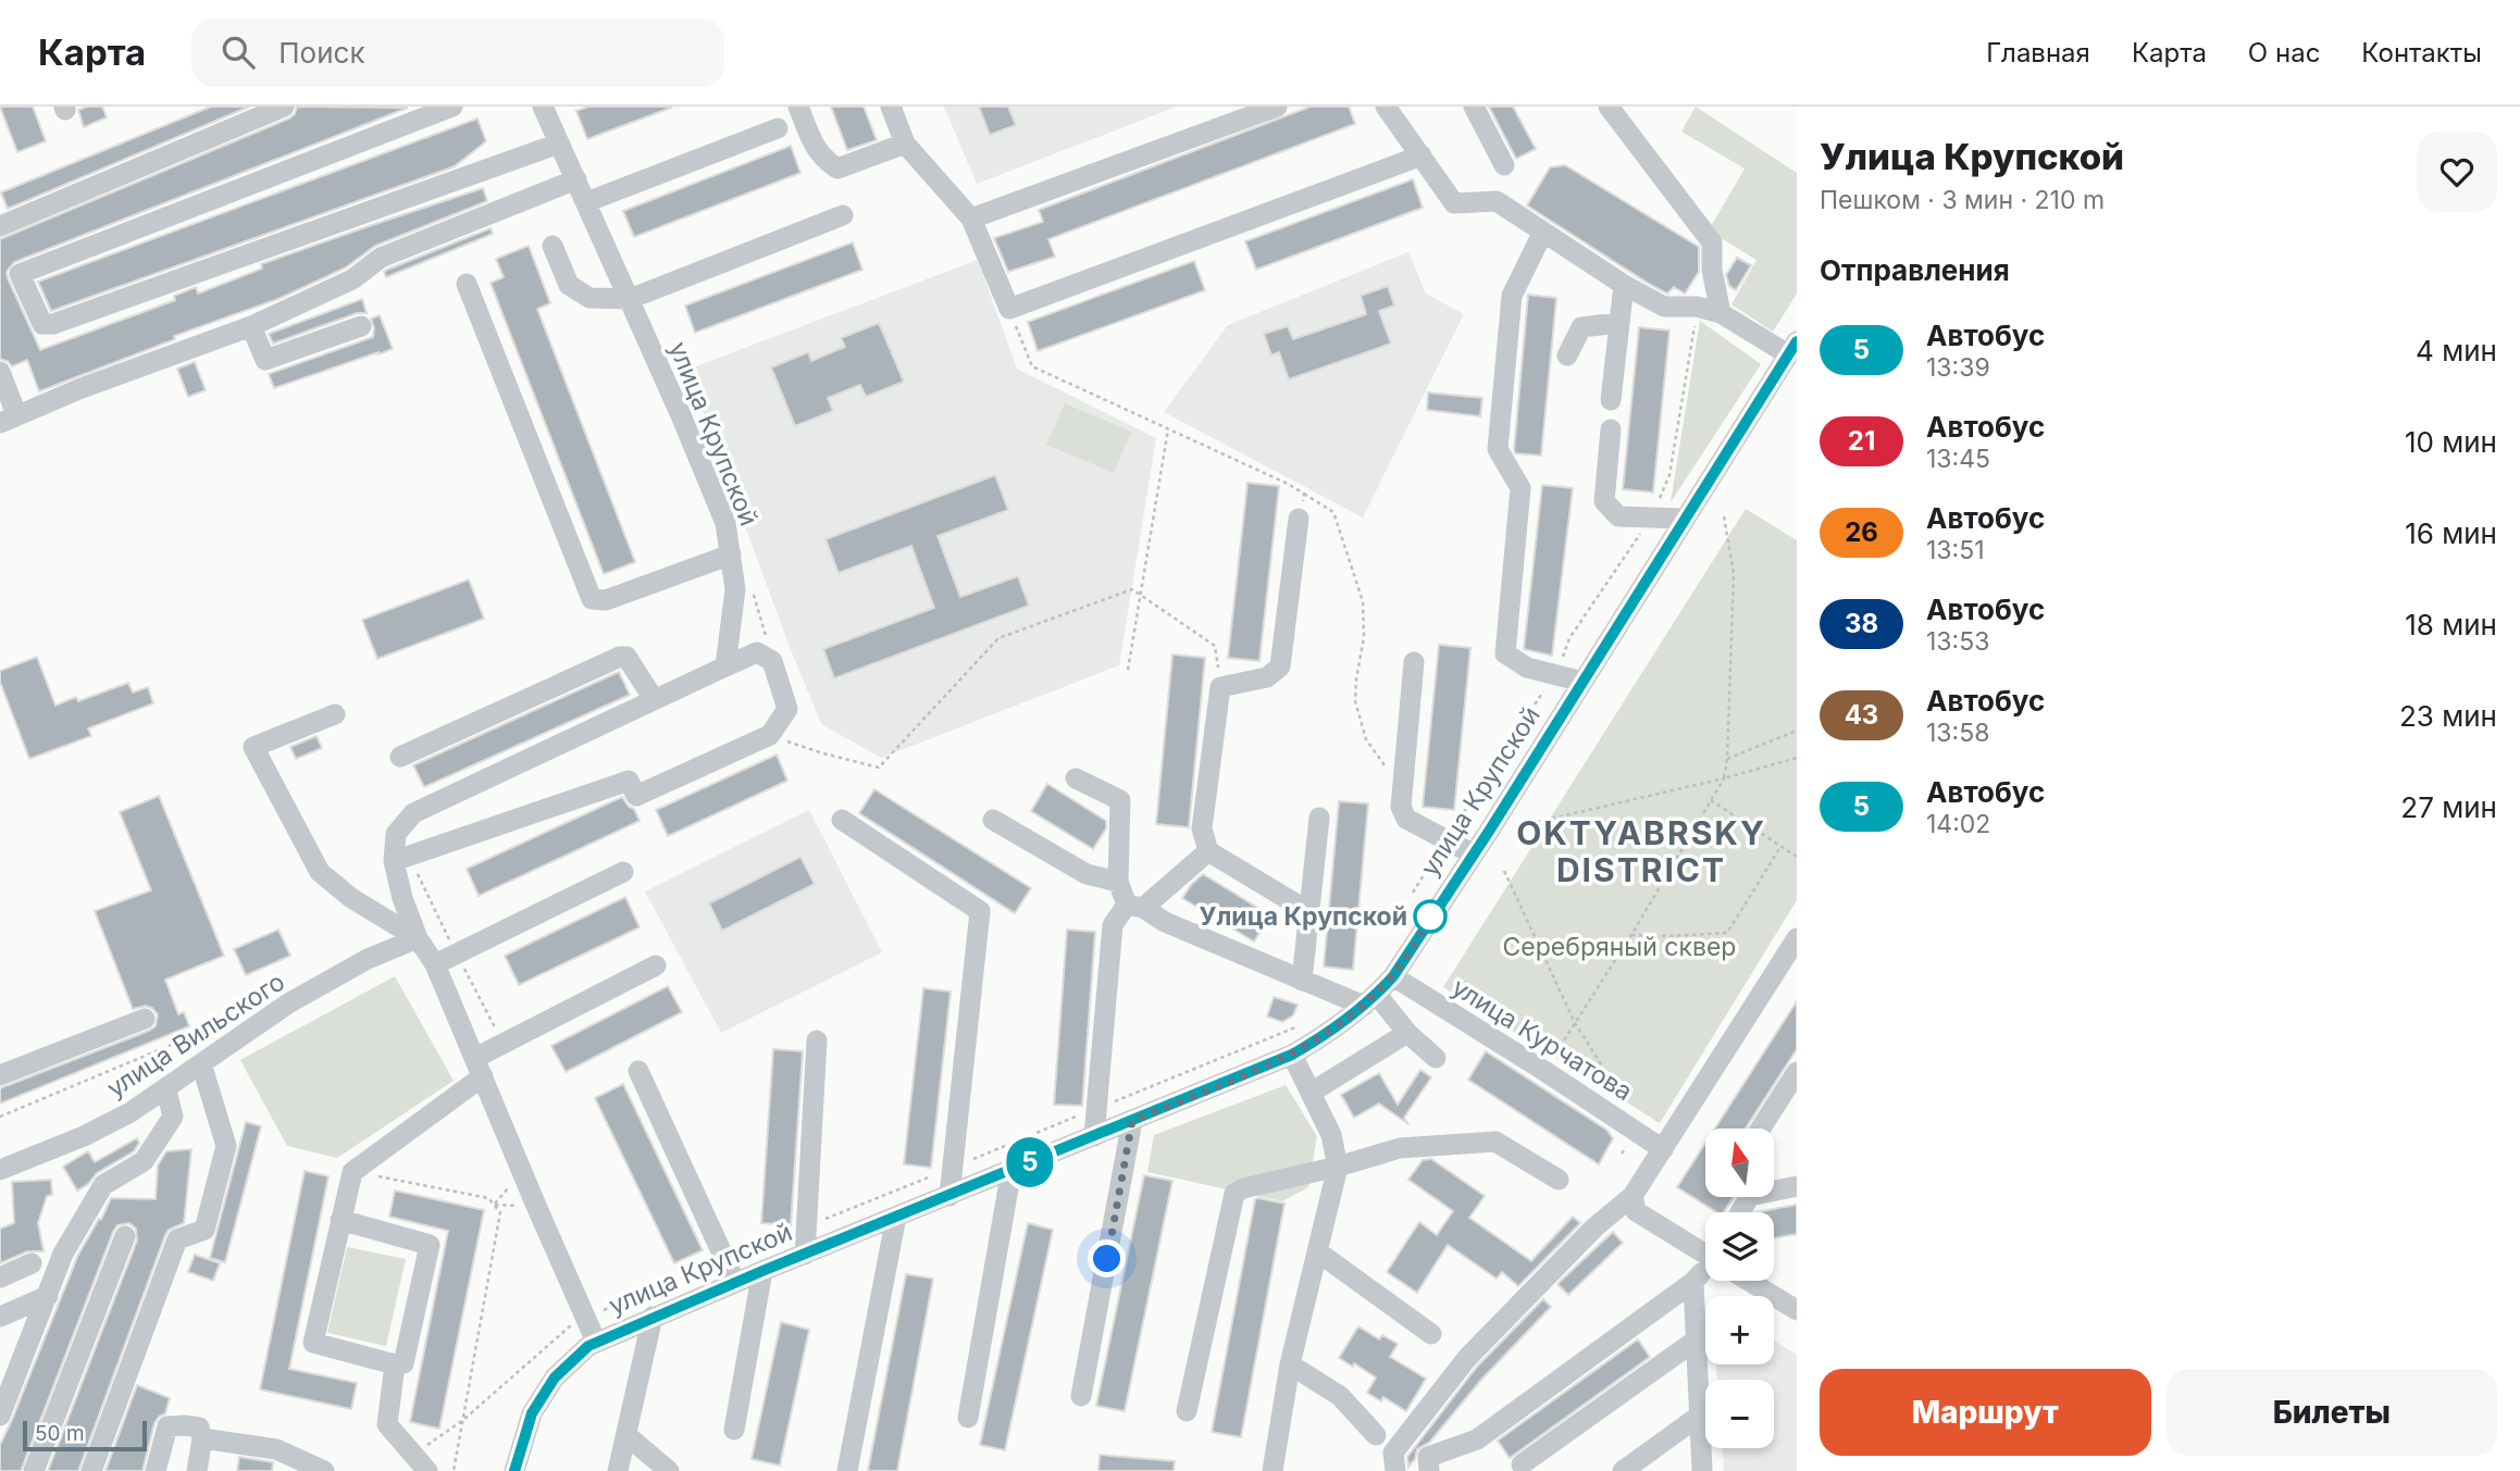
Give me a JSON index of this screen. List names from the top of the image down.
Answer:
{
  "streets": {
    "street": ["улица Крупской", "улица Вильского", "улица Курчатова"]
  },
  "crossings": [
    ["улица Крупской", "улица Вильского"],
    ["улица Крупской", "улица Курчатова"]
  ],
  "districts": ["OKTYABRSKY DISTRICT"],
  "parks": ["Серебряный сквер"],
  "places": ["Улица Крупской"],
  "lines": ["bus line 5"],
  "scale_bar": "50 m",
  "north": "top",
  "page": {
    "header": "Карта",
    "search": "Поиск",
    "nav": [
      "Главная",
      "Карта",
      "О нас",
      "Контакты"
    ],
    "on_map": "5",
    "heading": [
      ["Улица Крупской", "Пешком · 3 мин · 210 m"],
      "Отправления"
    ],
    "list": [
      {
        "mark": "5",
        "name": "Автобус",
        "note": "13:39",
        "value": "4 мин"
      },
      {
        "mark": "21",
        "name": "Автобус",
        "note": "13:45",
        "value": "10 мин"
      },
      {
        "mark": "26",
        "name": "Автобус",
        "note": "13:51",
        "value": "16 мин"
      },
      {
        "mark": "38",
        "name": "Автобус",
        "note": "13:53",
        "value": "18 мин"
      },
      {
        "mark": "43",
        "name": "Автобус",
        "note": "13:58",
        "value": "23 мин"
      },
      {
        "mark": "5",
        "name": "Автобус",
        "note": "14:02",
        "value": "27 мин"
      }
    ],
    "map_buttons": ["+", "−"],
    "buttons": ["Маршрут", "Билеты"],
    "scale": "50 m"
  }
}
